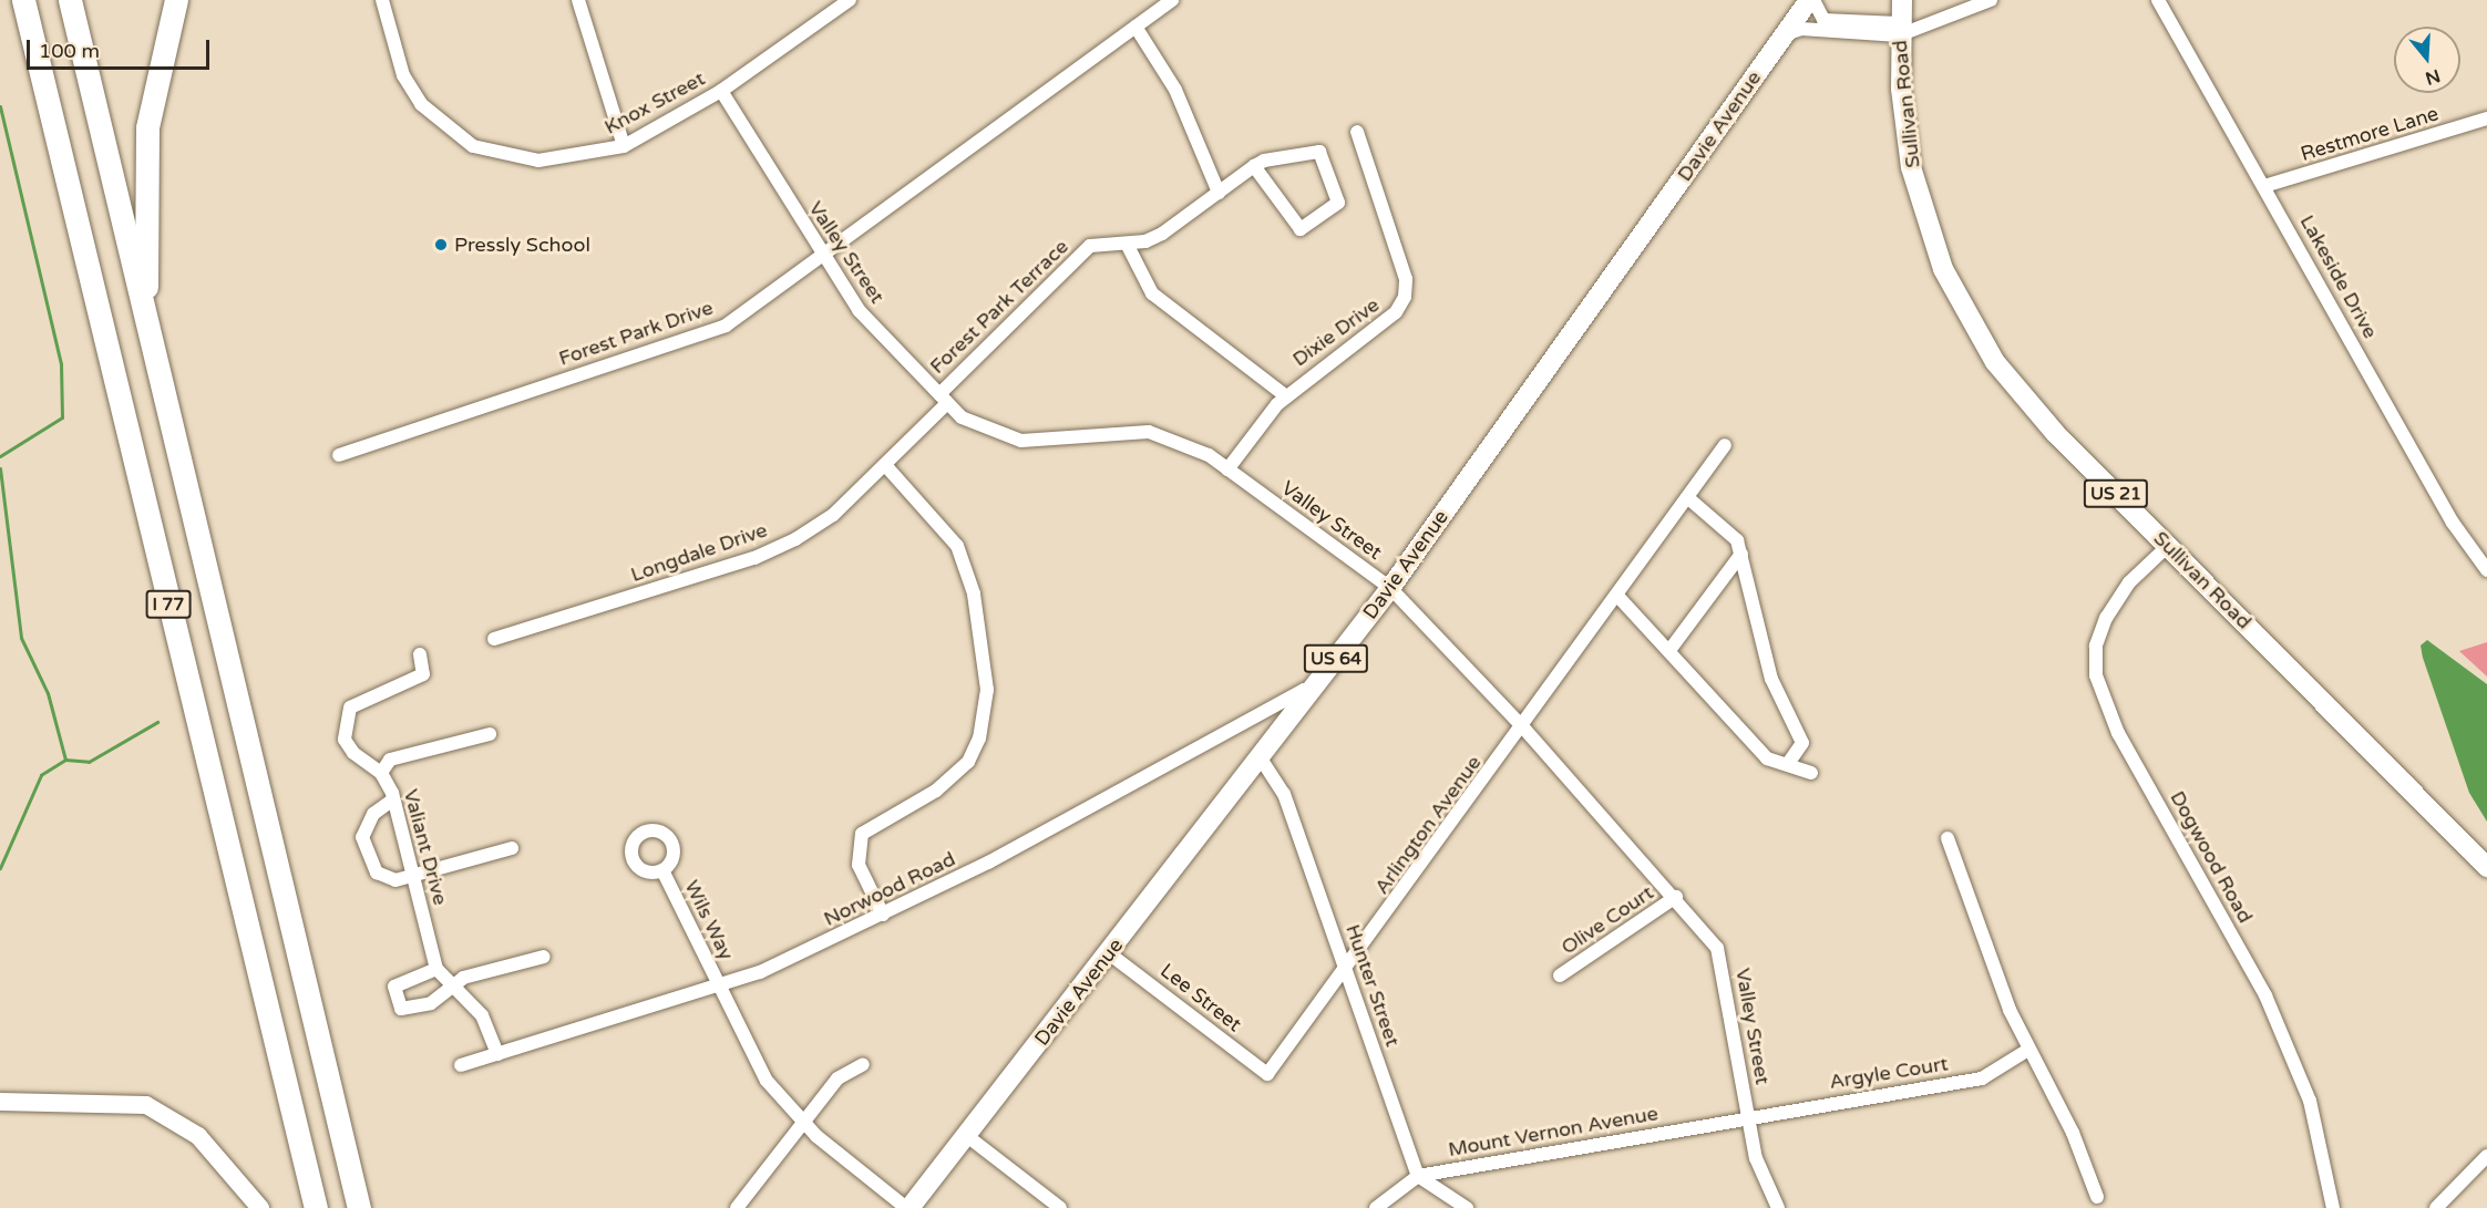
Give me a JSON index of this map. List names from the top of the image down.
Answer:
{
  "streets": {
    "highway": ["I 77"],
    "main road": [
      "Sullivan Road",
      "Davie Avenue",
      "US 21",
      "US 64"
    ],
    "street": [
      "Knox Street",
      "Restmore Lane",
      "Valley Street",
      "Lakeside Drive",
      "Forest Park Terrace",
      "Dixie Drive",
      "Forest Park Drive",
      "Longdale Drive",
      "Arlington Avenue",
      "Valiant Drive",
      "Dogwood Road",
      "Norwood Road",
      "Wils Way",
      "Olive Court",
      "Hunter Street",
      "Lee Street",
      "Argyle Court",
      "Mount Vernon Avenue"
    ]
  },
  "crossings": [
    ["Knox Street", "Valley Street"],
    ["Sullivan Road", "Dogwood Road"],
    ["Davie Avenue", "Valley Street"],
    ["Davie Avenue", "Norwood Road"],
    ["Davie Avenue", "Wils Way"],
    ["Davie Avenue", "Hunter Street"],
    ["Davie Avenue", "Lee Street"],
    ["Restmore Lane", "Lakeside Drive"],
    ["Valley Street", "Forest Park Terrace"],
    ["Valley Street", "Dixie Drive"],
    ["Valley Street", "Forest Park Drive"],
    ["Valley Street", "Longdale Drive"],
    ["Valley Street", "Arlington Avenue"],
    ["Valley Street", "Olive Court"],
    ["Valley Street", "Argyle Court"],
    ["Valley Street", "Mount Vernon Avenue"],
    ["Forest Park Terrace", "Longdale Drive"],
    ["Arlington Avenue", "Hunter Street"],
    ["Arlington Avenue", "Lee Street"],
    ["Valiant Drive", "Norwood Road"],
    ["Norwood Road", "Wils Way"],
    ["Hunter Street", "Mount Vernon Avenue"],
    ["Argyle Court", "Mount Vernon Avenue"]
  ],
  "places": ["Pressly School"],
  "scale_bar": "100 m",
  "north": "bottom"
}
